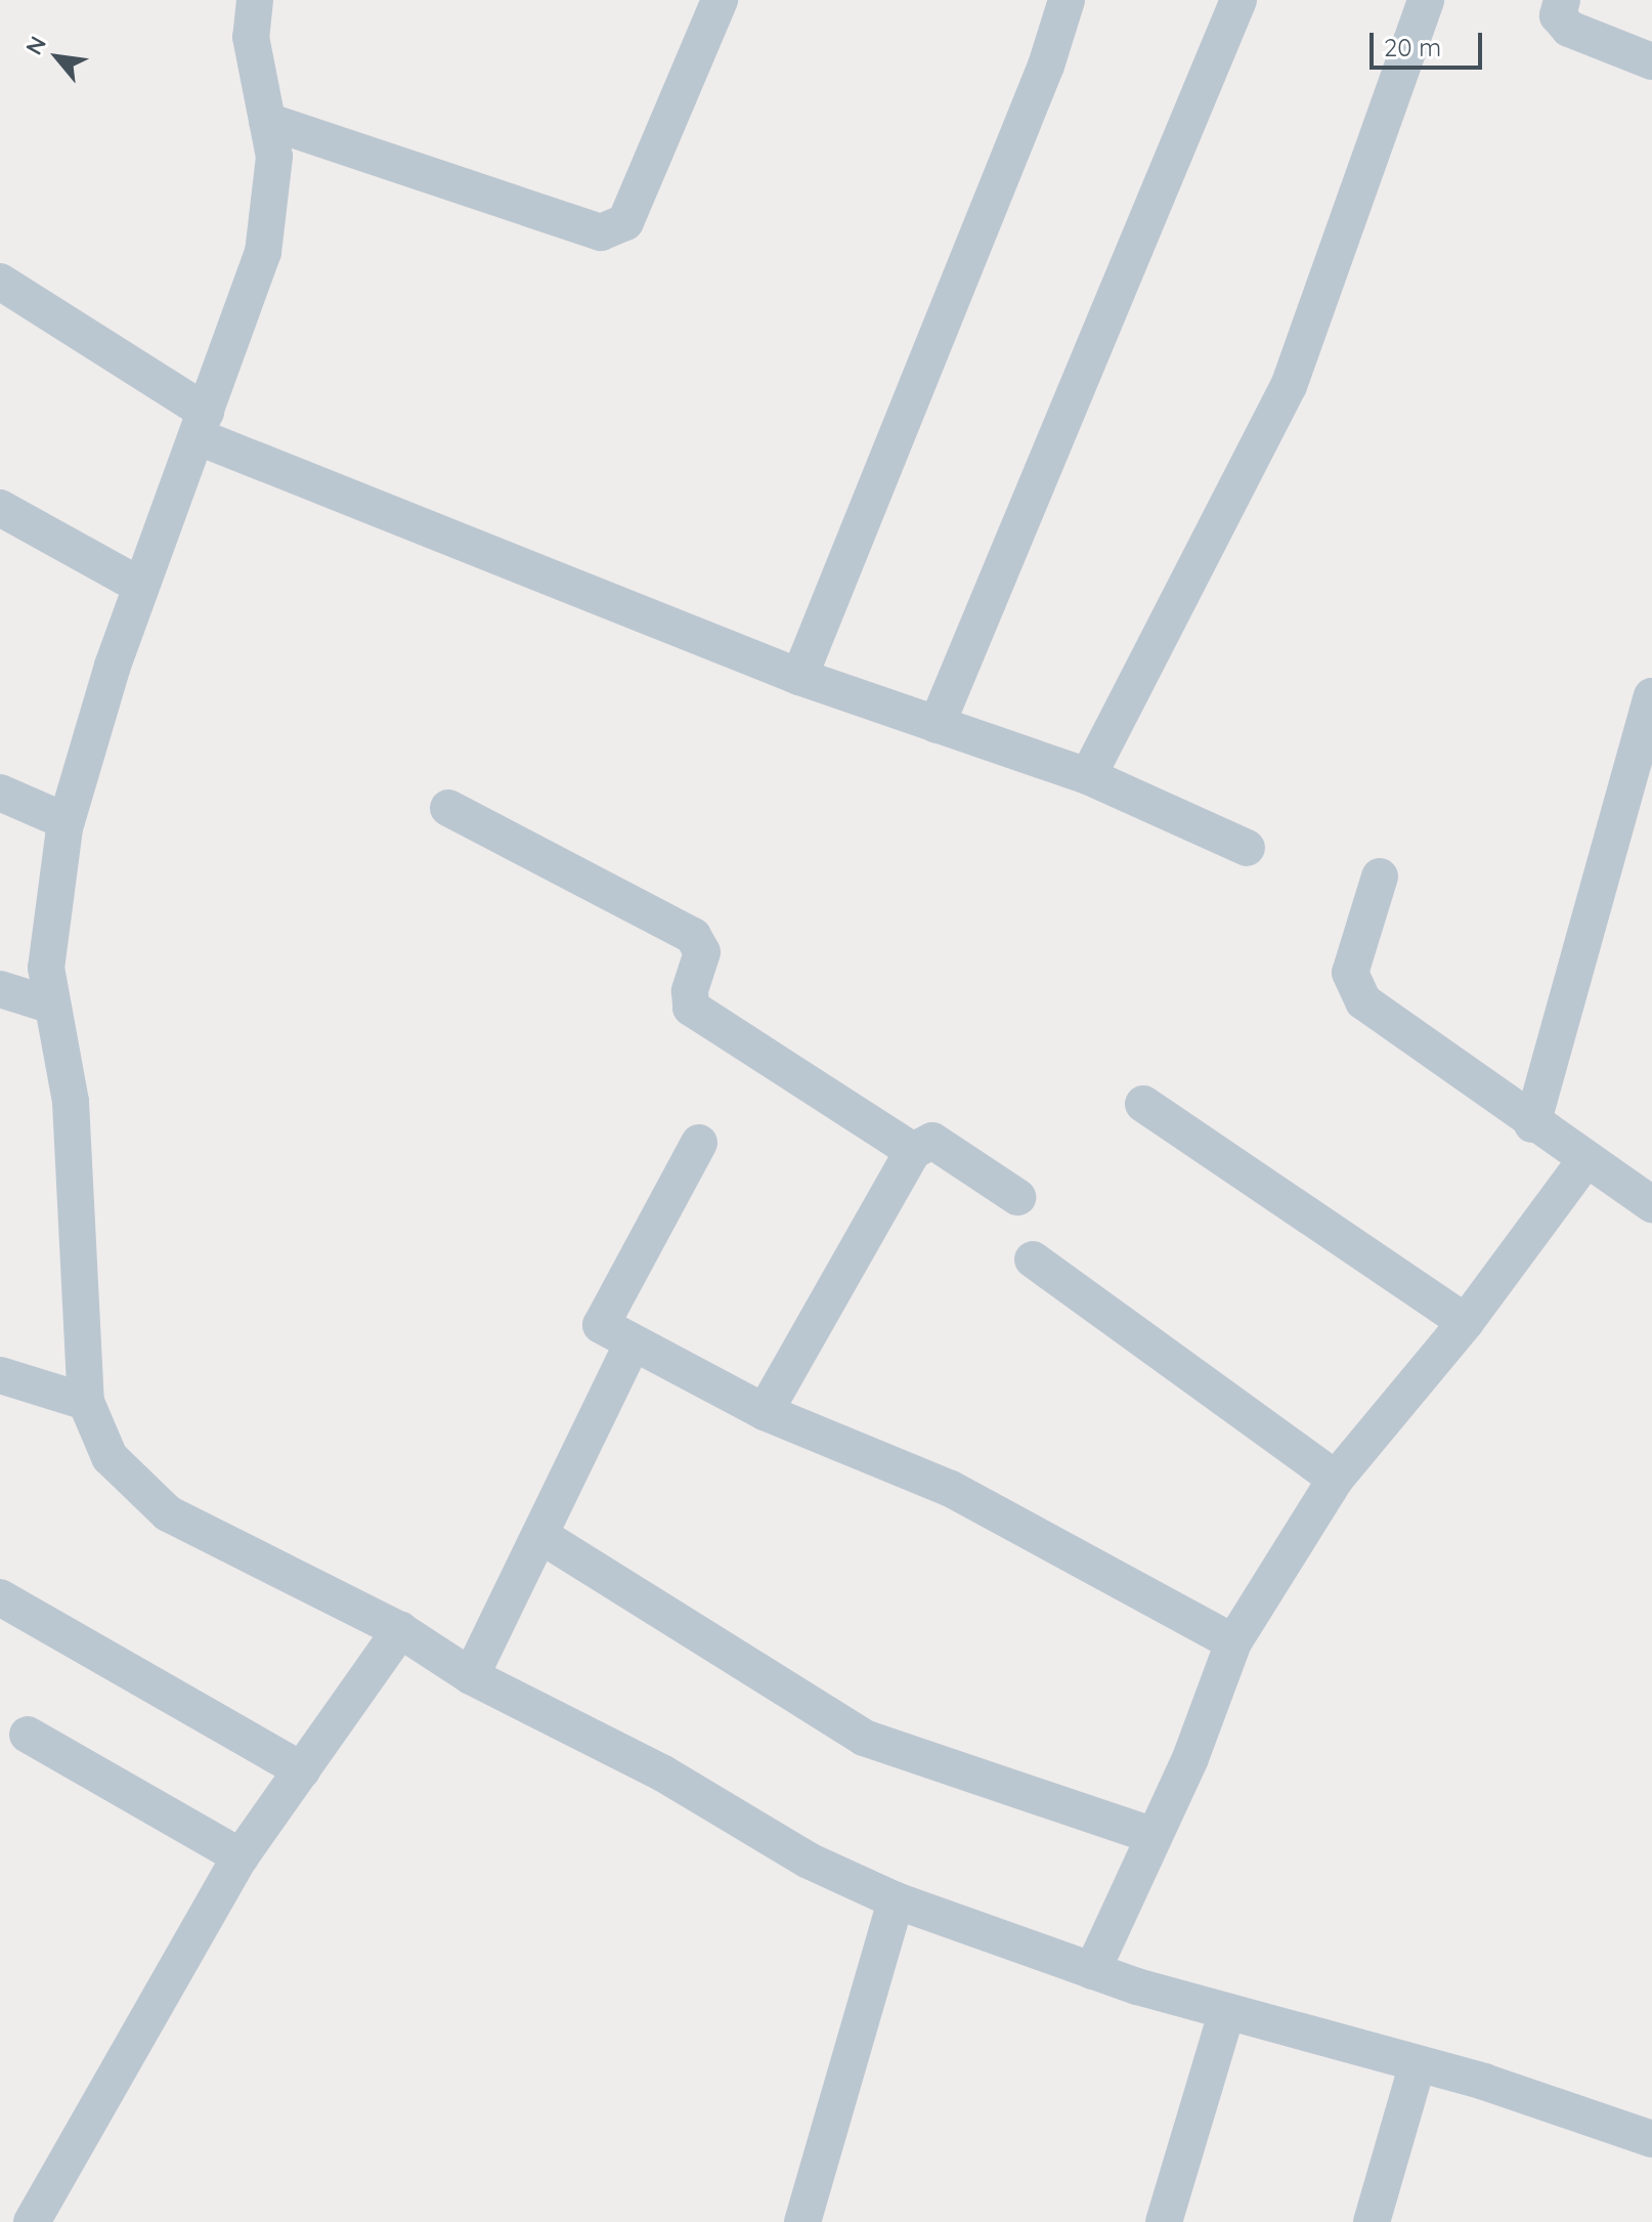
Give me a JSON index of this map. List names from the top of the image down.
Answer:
{
  "scale_bar": "20 m",
  "north": "top left"
}
